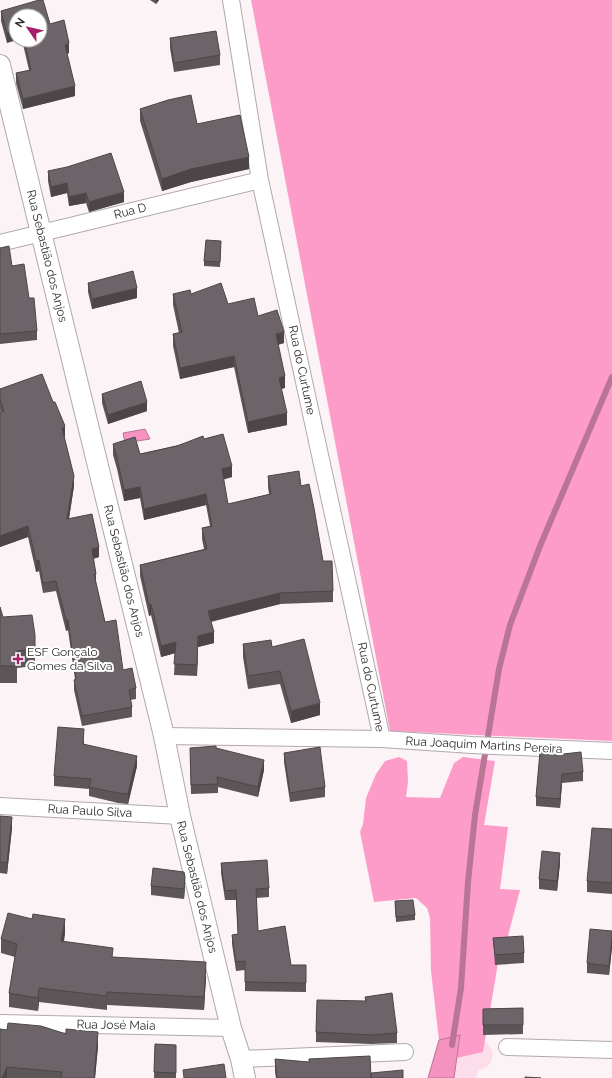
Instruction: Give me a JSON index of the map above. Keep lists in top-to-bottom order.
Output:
{
  "streets": {
    "street": [
      "Rua D",
      "Rua Sebastião dos Anjos",
      "Rua do Curtume",
      "Rua Joaquim Martins Pereira",
      "Rua Paulo Silva",
      "Rua José Maia"
    ]
  },
  "crossings": [
    ["Rua D", "Rua Sebastião dos Anjos"],
    ["Rua D", "Rua do Curtume"],
    ["Rua Sebastião dos Anjos", "Rua Joaquim Martins Pereira"],
    ["Rua Sebastião dos Anjos", "Rua Paulo Silva"],
    ["Rua Sebastião dos Anjos", "Rua José Maia"],
    ["Rua do Curtume", "Rua Joaquim Martins Pereira"]
  ],
  "places": {
    "health": ["ESF Gonçalo Gomes da Silva"]
  },
  "north": "top left"
}
